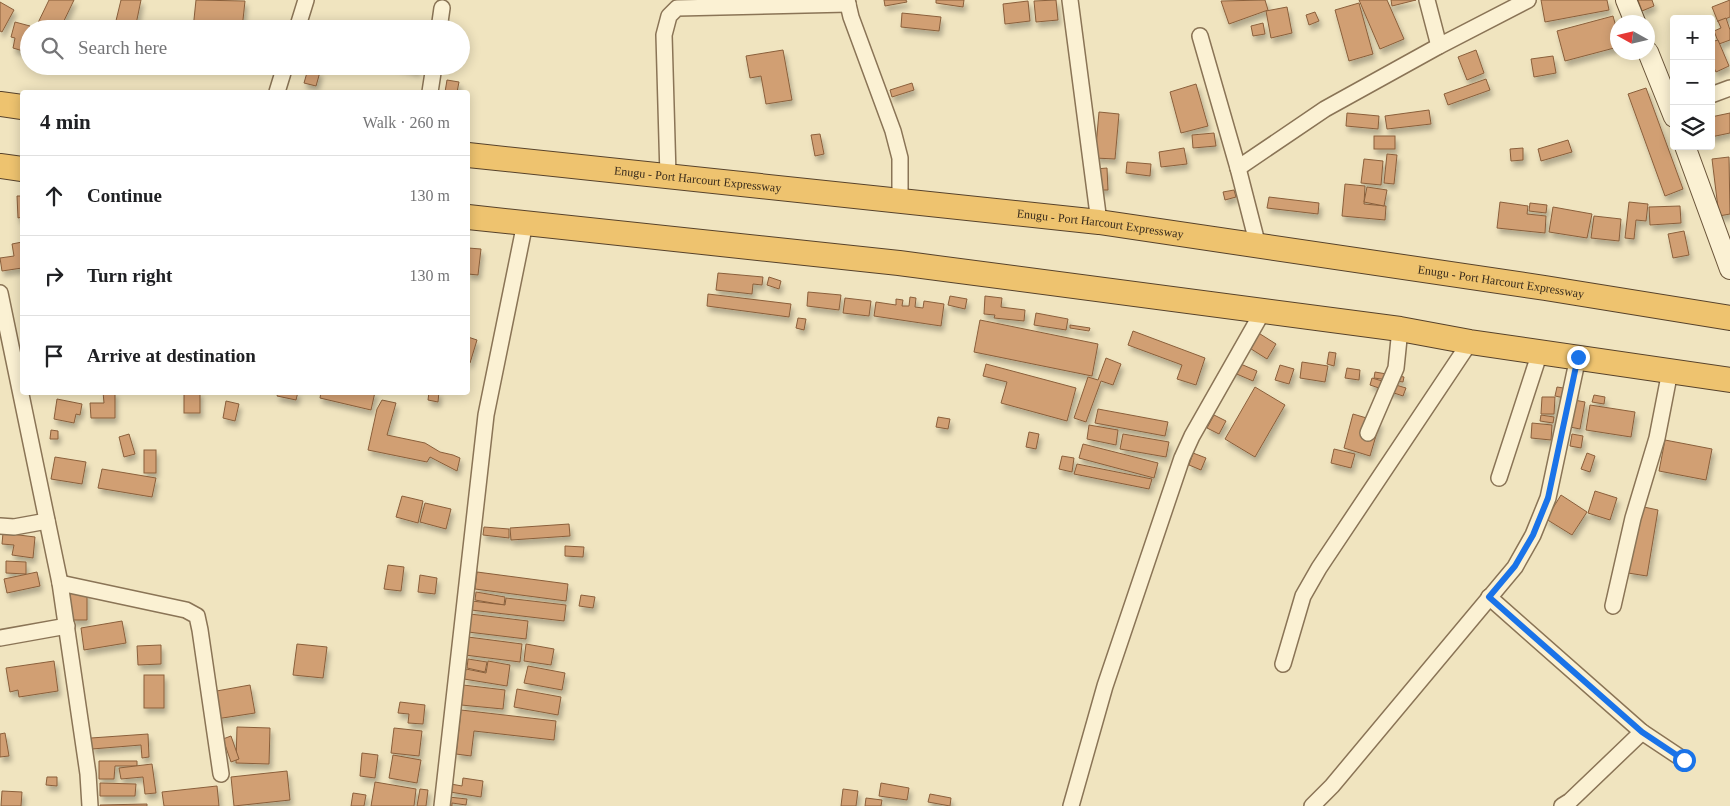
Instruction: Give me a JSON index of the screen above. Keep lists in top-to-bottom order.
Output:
{
  "streets": {
    "highway": ["Enugu - Port Harcourt Expressway"]
  },
  "north": "left",
  "page": {
    "map_buttons": ["+", "−"],
    "search": "Search here",
    "heading": ["4 min", "Walk · 260 m"],
    "list": [
      ["Continue", "130 m"],
      ["Turn right", "130 m"],
      "Arrive at destination"
    ]
  }
}
